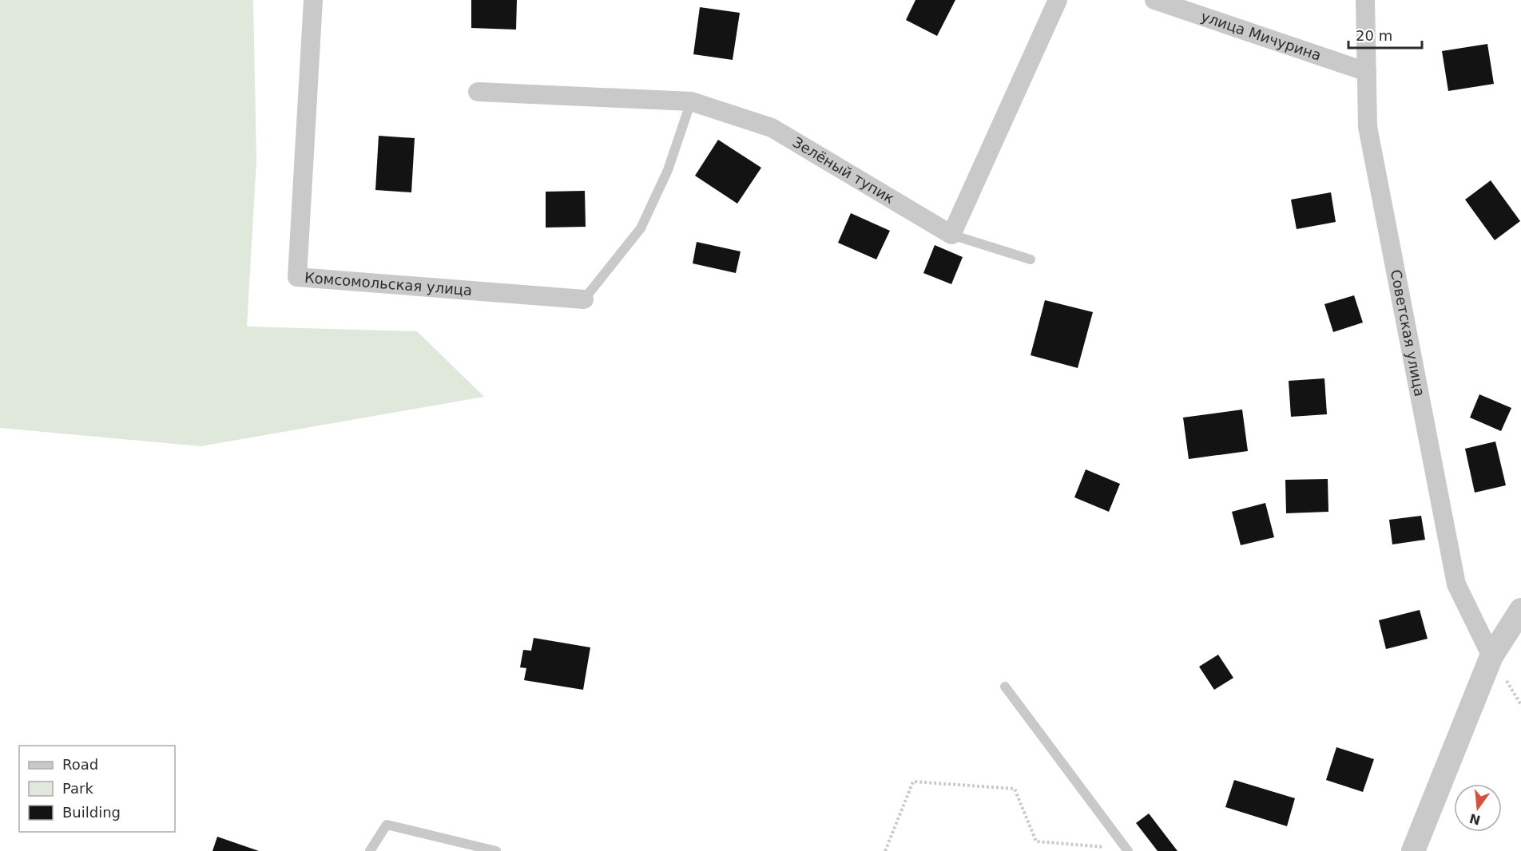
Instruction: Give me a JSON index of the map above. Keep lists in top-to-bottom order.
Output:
{
  "streets": {
    "street": [
      "улица Мичурина",
      "Зелёный тупик",
      "Комсомольская улица",
      "Советская улица"
    ]
  },
  "crossings": [
    ["улица Мичурина", "Советская улица"]
  ],
  "legend": ["Road", "Park", "Building"],
  "scale_bar": "20 m",
  "north": "bottom"
}
